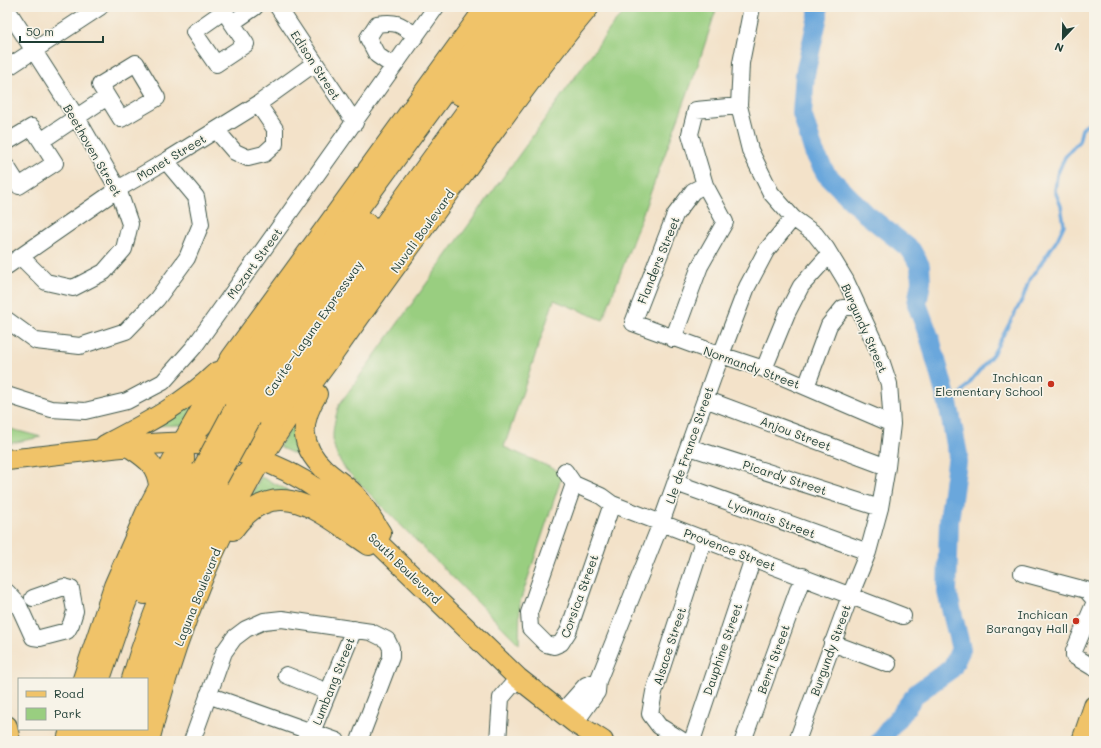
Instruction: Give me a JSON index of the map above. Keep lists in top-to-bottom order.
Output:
{
  "streets": {
    "highway": ["Cavite–Laguna Expressway"],
    "main road": ["Nuvali Boulevard", "South Boulevard", "Laguna Boulevard"],
    "street": [
      "Edison Street",
      "Beethoven Street",
      "Monet Street",
      "Flanders Street",
      "Mozart Street",
      "Burgundy Street",
      "Normandy Street",
      "Anjou Street",
      "Lle de France Street",
      "Picardy Street",
      "Lyonnais Street",
      "Provence Street",
      "Corsica Street",
      "Alsace Street",
      "Dauphine Street",
      "Berri Street",
      "Lumbang Street"
    ]
  },
  "crossings": [
    ["Edison Street", "Monet Street"],
    ["Edison Street", "Mozart Street"],
    ["Beethoven Street", "Monet Street"],
    ["Nuvali Boulevard", "South Boulevard"],
    ["Nuvali Boulevard", "Laguna Boulevard"],
    ["Flanders Street", "Normandy Street"],
    ["Burgundy Street", "Normandy Street"],
    ["Burgundy Street", "Anjou Street"],
    ["Burgundy Street", "Lle de France Street"],
    ["Burgundy Street", "Picardy Street"],
    ["Burgundy Street", "Lyonnais Street"],
    ["Burgundy Street", "Provence Street"],
    ["Normandy Street", "Lle de France Street"],
    ["Anjou Street", "Lle de France Street"],
    ["Lle de France Street", "Picardy Street"],
    ["Lle de France Street", "Lyonnais Street"],
    ["Lle de France Street", "Provence Street"],
    ["Lle de France Street", "South Boulevard"],
    ["Provence Street", "Corsica Street"],
    ["Provence Street", "Alsace Street"],
    ["Provence Street", "Dauphine Street"],
    ["Provence Street", "Berri Street"],
    ["South Boulevard", "Laguna Boulevard"]
  ],
  "places": ["Inchican Elementary School", "Inchican Barangay Hall"],
  "legend": ["Road", "Park"],
  "scale_bar": "50 m",
  "north": "bottom"
}
